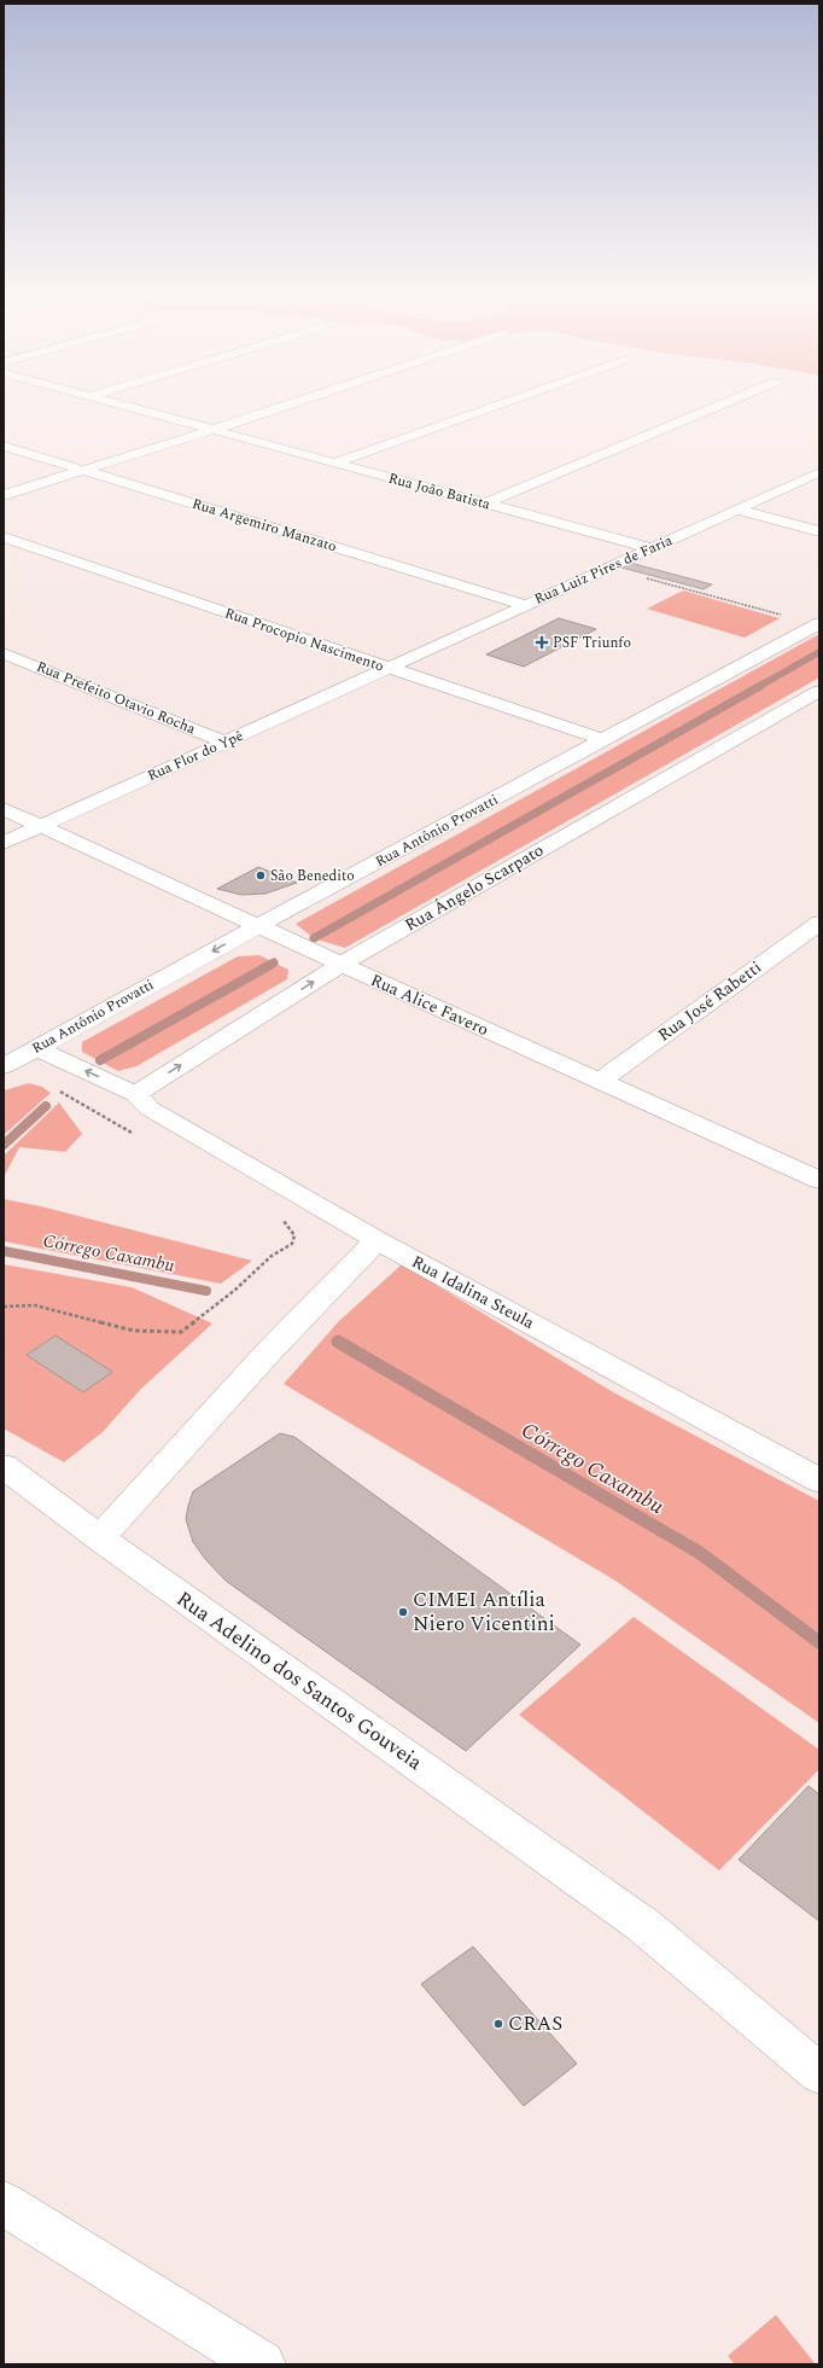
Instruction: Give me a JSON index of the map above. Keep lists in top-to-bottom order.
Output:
{
  "streets": {
    "street": [
      "Rua João Batista",
      "Rua Argemiro Manzato",
      "Rua Luiz Pires de Faria",
      "Rua Procopio Nascimento",
      "Rua Prefeito Otavio Rocha",
      "Rua Flor do Ypê",
      "Rua Antônio Provatti",
      "Rua Ângelo Scarpato",
      "Rua José Rabetti",
      "Rua Alice Favero",
      "Rua Idalina Steula",
      "Rua Adelino dos Santos Gouveia"
    ]
  },
  "crossings": [
    ["Rua João Batista", "Rua Luiz Pires de Faria"],
    ["Rua Argemiro Manzato", "Rua Luiz Pires de Faria"],
    ["Rua Luiz Pires de Faria", "Rua Procopio Nascimento"],
    ["Rua Luiz Pires de Faria", "Rua Flor do Ypê"],
    ["Rua Procopio Nascimento", "Rua Flor do Ypê"],
    ["Rua Procopio Nascimento", "Rua Antônio Provatti"],
    ["Rua Prefeito Otavio Rocha", "Rua Flor do Ypê"],
    ["Rua Flor do Ypê", "Rua Alice Favero"],
    ["Rua Antônio Provatti", "Rua Alice Favero"],
    ["Rua Antônio Provatti", "Rua Idalina Steula"],
    ["Rua Ângelo Scarpato", "Rua Alice Favero"],
    ["Rua Ângelo Scarpato", "Rua Idalina Steula"],
    ["Rua José Rabetti", "Rua Alice Favero"]
  ],
  "water": ["Córrego Caxambu"],
  "places": {
    "health": ["PSF Triunfo"],
    "other": ["São Benedito", "CIMEI Antília Niero Vicentini", "CRAS"]
  }
}
